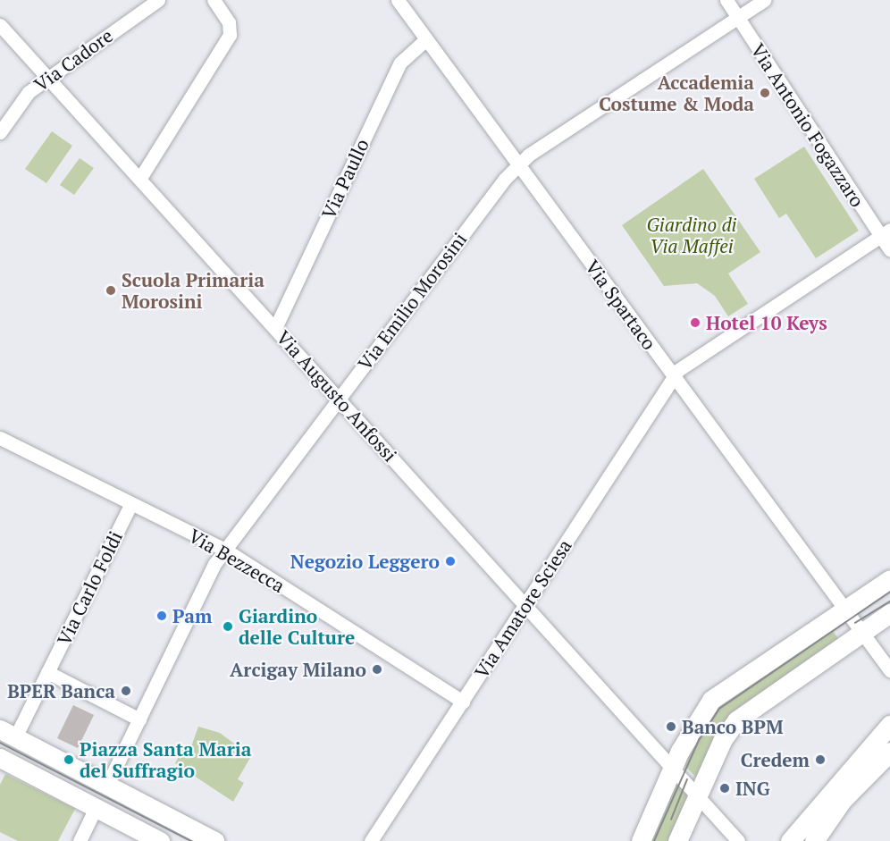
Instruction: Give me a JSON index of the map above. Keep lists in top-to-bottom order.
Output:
{
  "streets": {
    "street": [
      "Via Cadore",
      "Via Antonio Fogazzaro",
      "Via Paullo",
      "Via Emilio Morosini",
      "Via Spartaco",
      "Via Augusto Anfossi",
      "Via Bezzecca",
      "Via Carlo Foldi",
      "Via Amatore Sciesa"
    ]
  },
  "crossings": [
    ["Via Cadore", "Via Augusto Anfossi"],
    ["Via Antonio Fogazzaro", "Via Emilio Morosini"],
    ["Via Antonio Fogazzaro", "Via Amatore Sciesa"],
    ["Via Paullo", "Via Spartaco"],
    ["Via Paullo", "Via Augusto Anfossi"],
    ["Via Emilio Morosini", "Via Spartaco"],
    ["Via Emilio Morosini", "Via Augusto Anfossi"],
    ["Via Emilio Morosini", "Via Bezzecca"],
    ["Via Spartaco", "Via Amatore Sciesa"],
    ["Via Augusto Anfossi", "Via Amatore Sciesa"],
    ["Via Bezzecca", "Via Carlo Foldi"],
    ["Via Bezzecca", "Via Amatore Sciesa"]
  ],
  "parks": ["Giardino di Via Maffei"],
  "places": [
    "Accademia Costume & Moda",
    "Scuola Primaria Morosini",
    "Hotel 10 Keys",
    "Negozio Leggero",
    "Pam",
    "Giardino delle Culture",
    "Arcigay Milano",
    "BPER Banca",
    "Banco BPM",
    "Piazza Santa Maria del Suffragio",
    "Credem",
    "ING"
  ]
}
